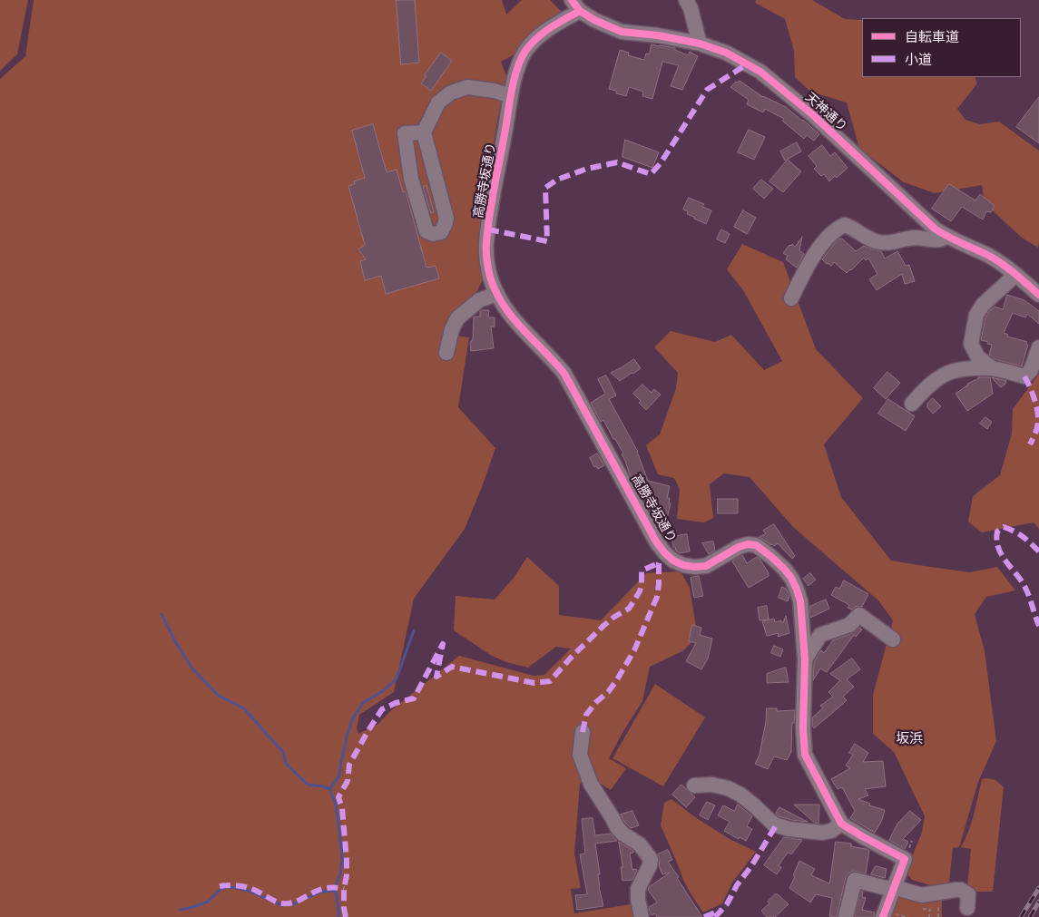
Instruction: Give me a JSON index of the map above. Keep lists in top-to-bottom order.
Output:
{
  "streets": {
    "street": ["天神通り", "高勝寺坂通り"]
  },
  "crossings": [
    ["天神通り", "高勝寺坂通り"]
  ],
  "districts": ["坂浜"],
  "legend": ["自転車道", "小道"]
}
